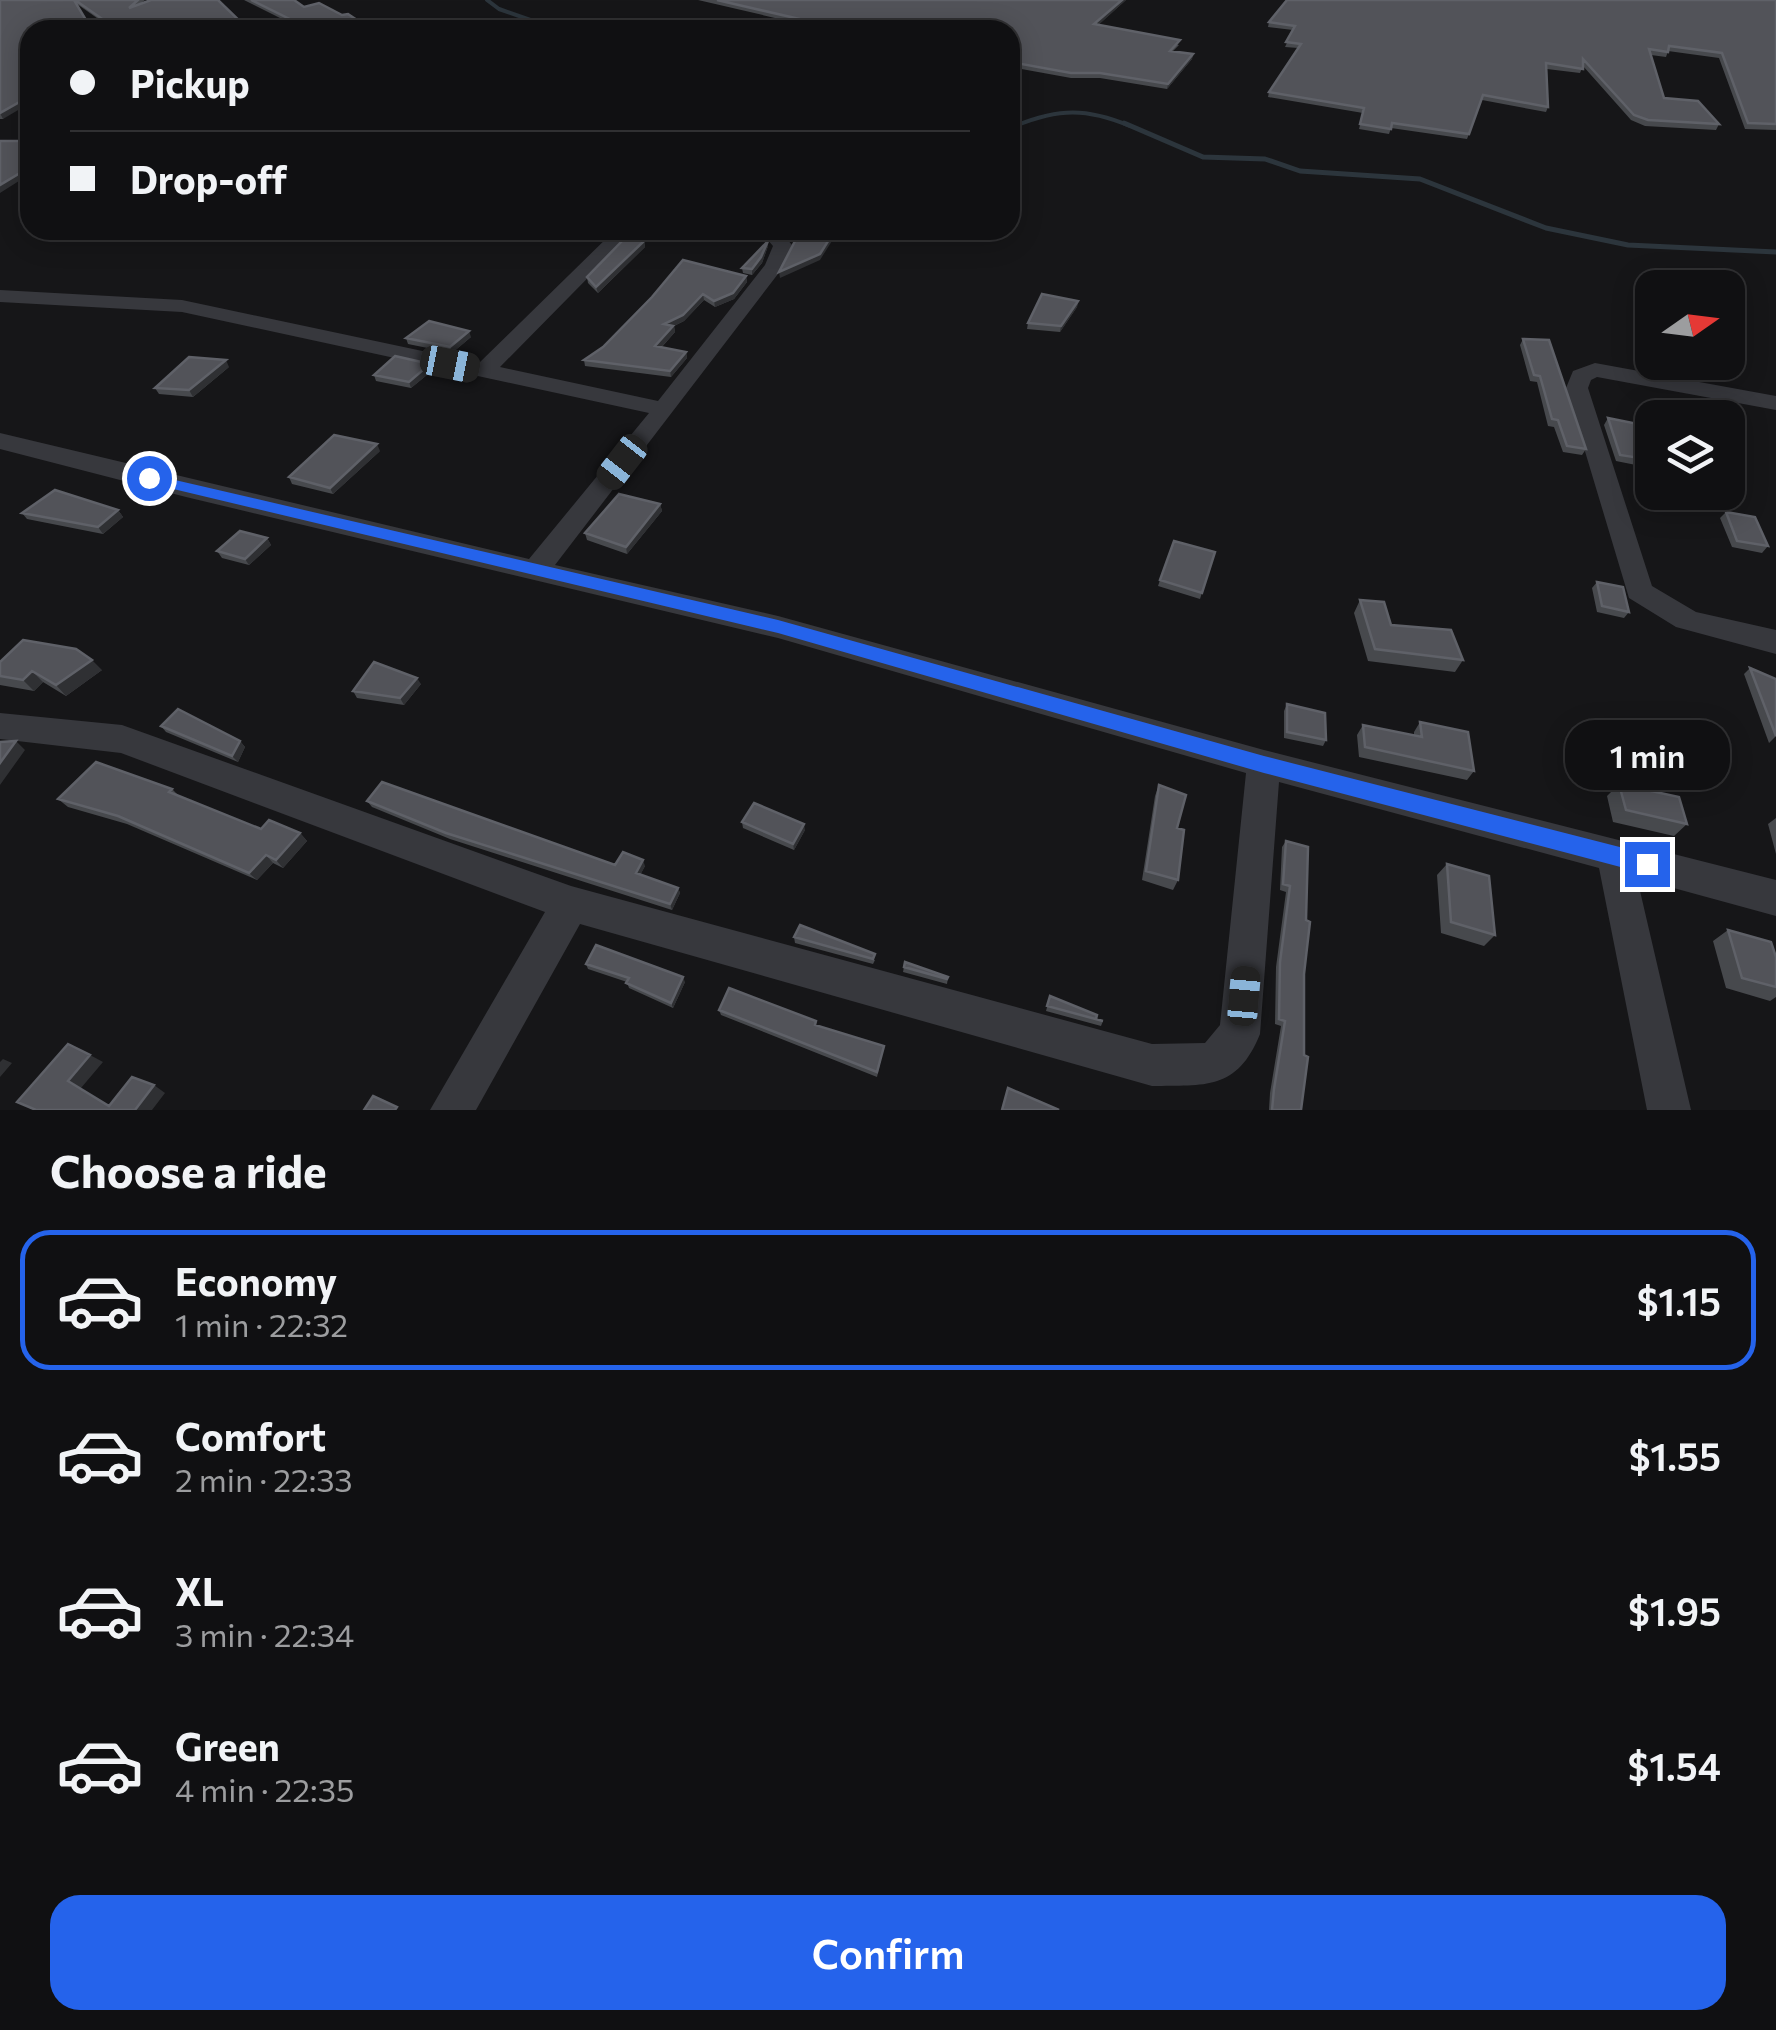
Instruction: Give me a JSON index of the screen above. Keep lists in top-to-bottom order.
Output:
{
  "north": "right",
  "page": {
    "banner": ["Pickup", "Drop-off"],
    "bubble": "1 min",
    "heading": "Choose a ride",
    "list": [
      {
        "name": "Economy",
        "note": "1 min · 22:32",
        "value": "$1.15"
      },
      {
        "name": "Comfort",
        "note": "2 min · 22:33",
        "value": "$1.55"
      },
      {
        "name": "XL",
        "note": "3 min · 22:34",
        "value": "$1.95"
      },
      {
        "name": "Green",
        "note": "4 min · 22:35",
        "value": "$1.54"
      }
    ],
    "buttons": "Confirm"
  }
}
